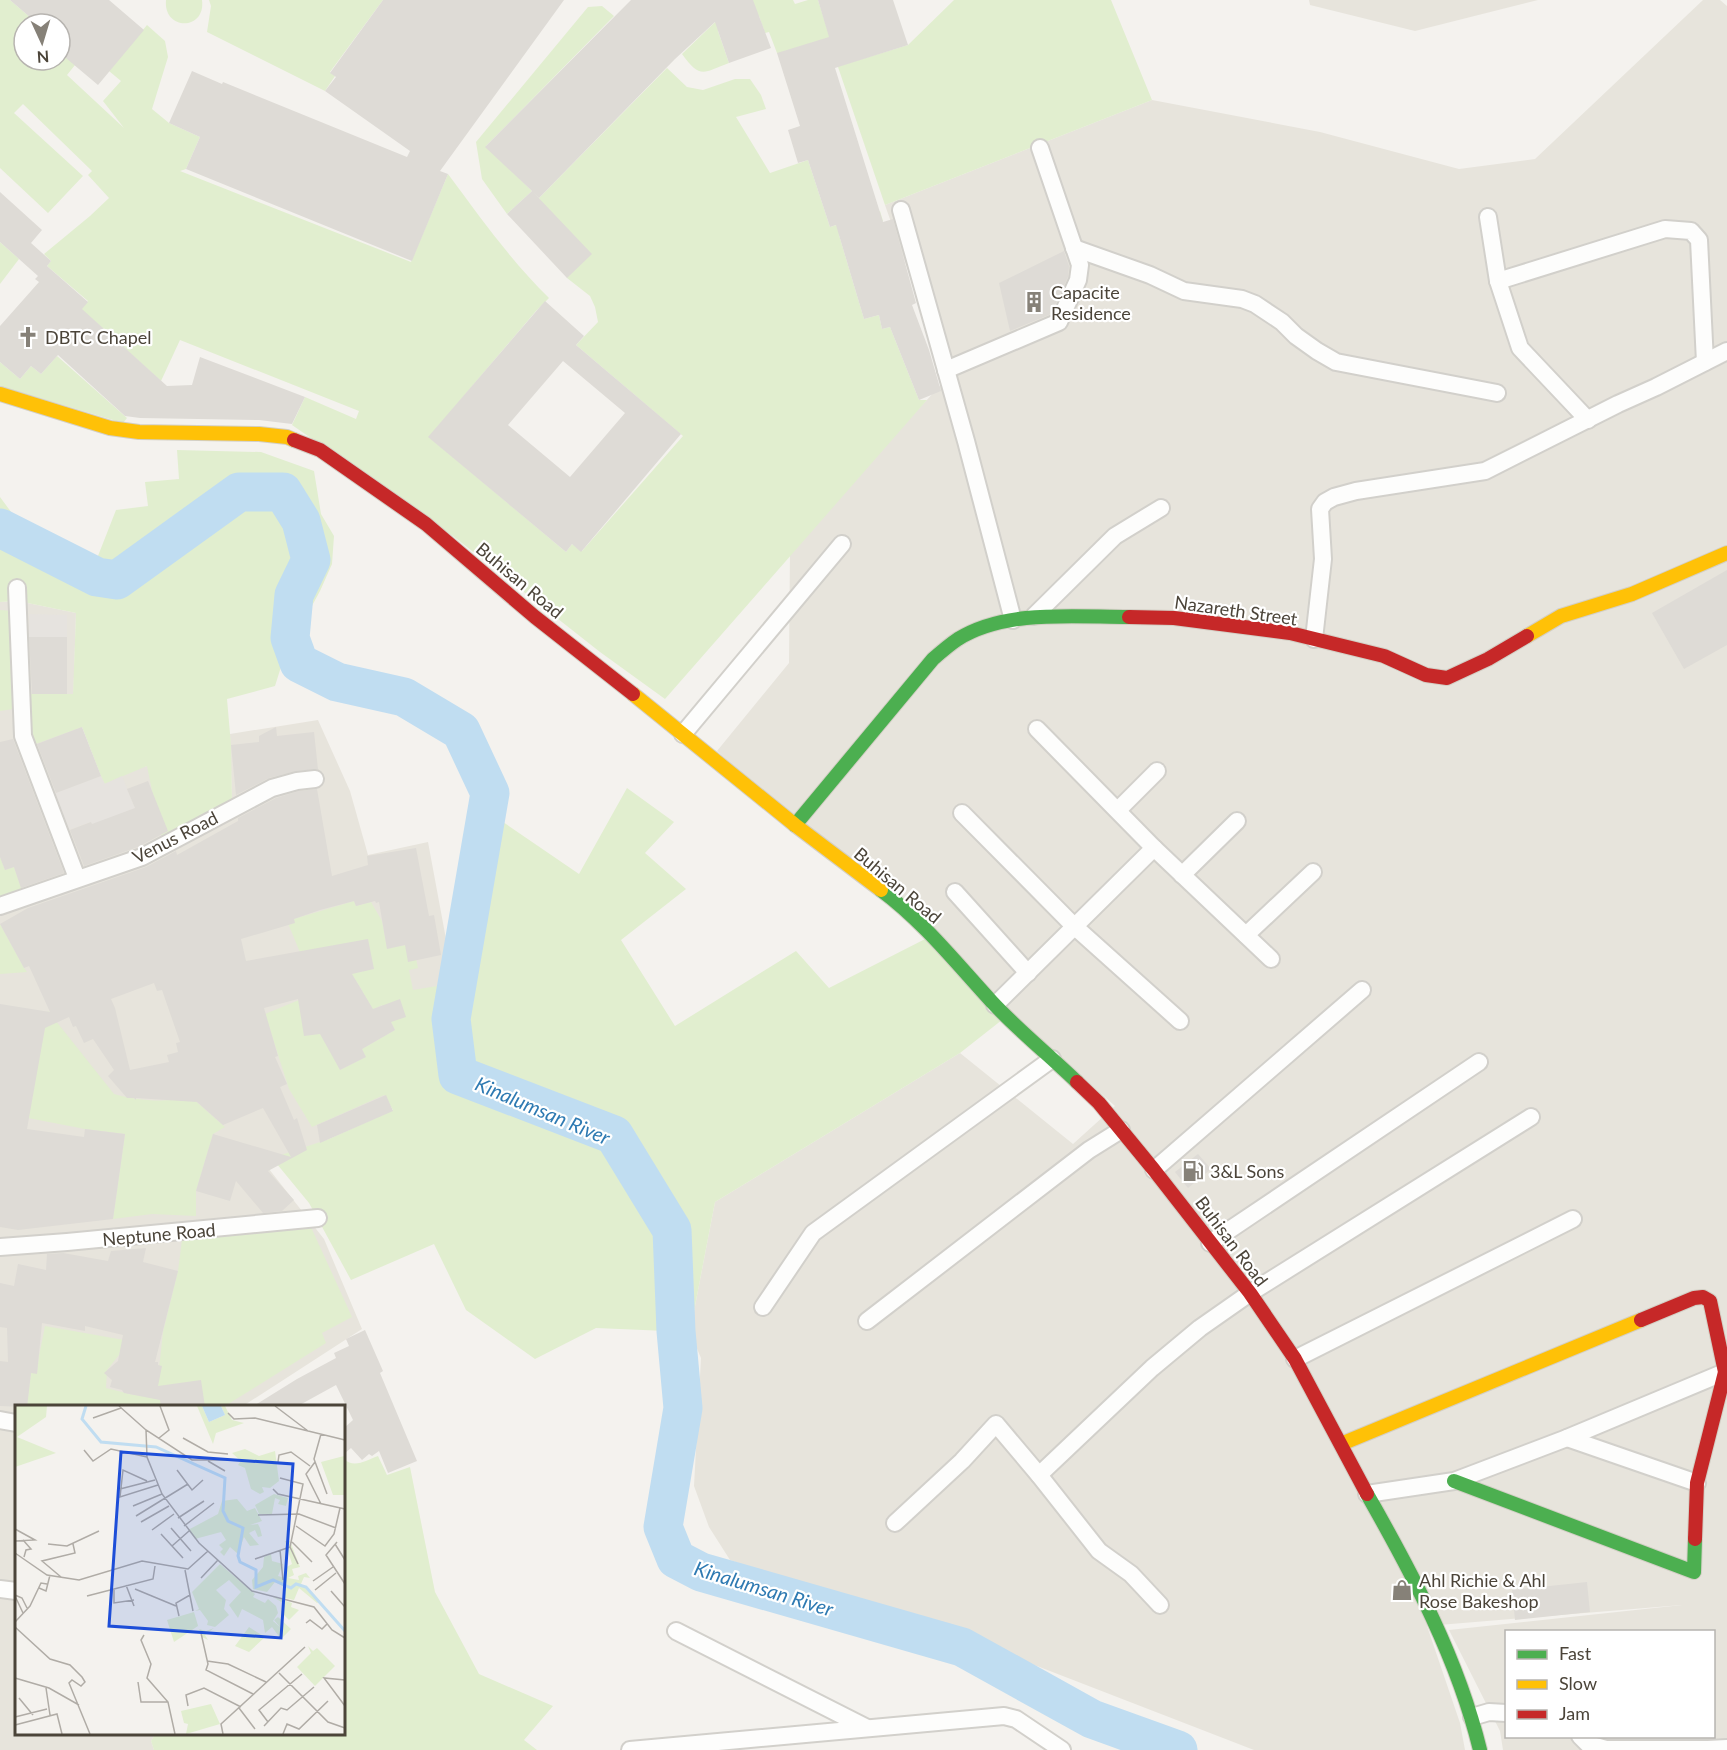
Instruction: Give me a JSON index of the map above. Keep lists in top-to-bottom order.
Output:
{
  "streets": {
    "street": [
      "Buhisan Road",
      "Nazareth Street",
      "Venus Road",
      "Neptune Road"
    ]
  },
  "crossings": [
    ["Buhisan Road", "Nazareth Street"]
  ],
  "water": ["Kinalumsan River"],
  "places": {
    "building": ["Capacite Residence"],
    "church": ["DBTC Chapel"],
    "fuel station": ["3&L Sons"],
    "shop": ["Ahl Richie & Ahl Rose Bakeshop"]
  },
  "legend": ["Fast", "Slow", "Jam"],
  "north": "bottom"
}
